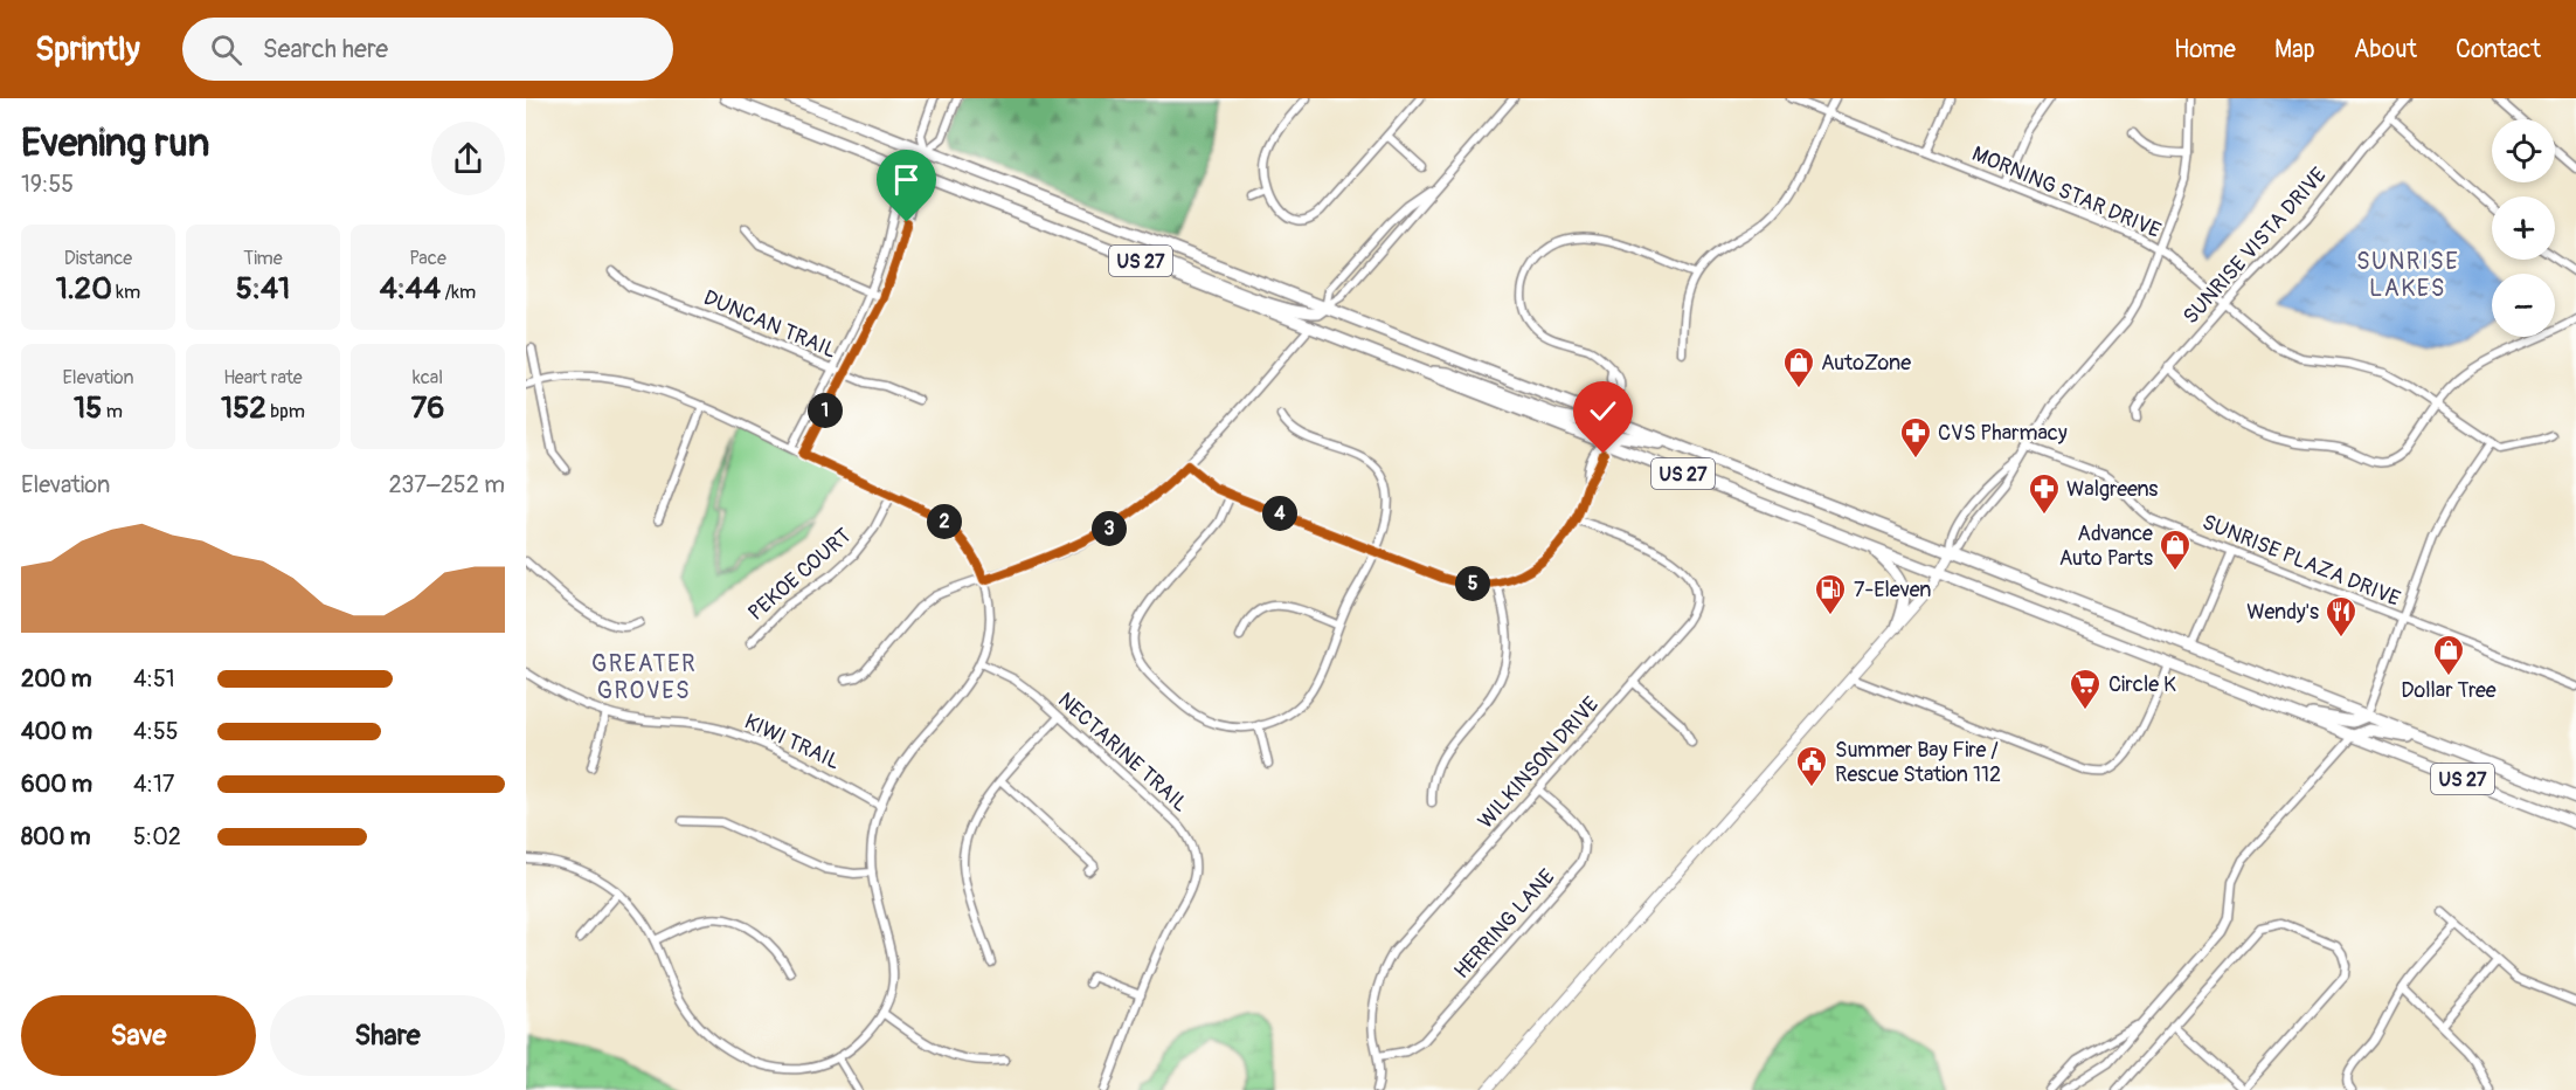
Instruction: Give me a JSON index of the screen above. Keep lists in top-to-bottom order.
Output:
{
  "streets": {
    "highway": ["US 27"],
    "street": [
      "MORNING STAR DRIVE",
      "SUNRISE VISTA DRIVE",
      "DUNCAN TRAIL",
      "SUNRISE PLAZA DRIVE",
      "PEKOE COURT",
      "KIWI TRAIL",
      "NECTARINE TRAIL",
      "WILKINSON DRIVE",
      "HERRING LANE"
    ]
  },
  "crossings": [
    ["MORNING STAR DRIVE", "SUNRISE VISTA DRIVE"],
    ["WILKINSON DRIVE", "HERRING LANE"]
  ],
  "districts": ["SUNRISE LAKES", "GREATER GROVES"],
  "places": {
    "shop": ["AutoZone", "Advance Auto Parts", "Dollar Tree"],
    "pharmacy": ["CVS Pharmacy", "Walgreens"],
    "fuel station": ["7-Eleven"],
    "restaurant": ["Wendy's"],
    "supermarket": ["Circle K"],
    "public building": ["Summer Bay Fire / Rescue Station 112"]
  },
  "page": {
    "header": "Sprintly",
    "search": "Search here",
    "nav": [
      "Home",
      "Map",
      "About",
      "Contact"
    ],
    "heading": ["Evening run", "19:55"],
    "map_buttons": ["+", "−"],
    "stats": [
      ["Distance", "1.20 km"],
      ["Time", "5:41"],
      ["Pace", "4:44 /km"],
      ["Elevation", "15 m"],
      ["Heart rate", "152 bpm"],
      ["kcal", "76"]
    ],
    "pins": [
      "1",
      "4",
      "2",
      "3",
      "5"
    ],
    "chart": ["Elevation", "237–252 m"],
    "list": [
      {
        "name": "200 m",
        "note": "4:51"
      },
      {
        "name": "400 m",
        "note": "4:55"
      },
      {
        "name": "600 m",
        "note": "4:17"
      },
      {
        "name": "800 m",
        "note": "5:02"
      }
    ],
    "buttons": ["Save", "Share"]
  }
}
